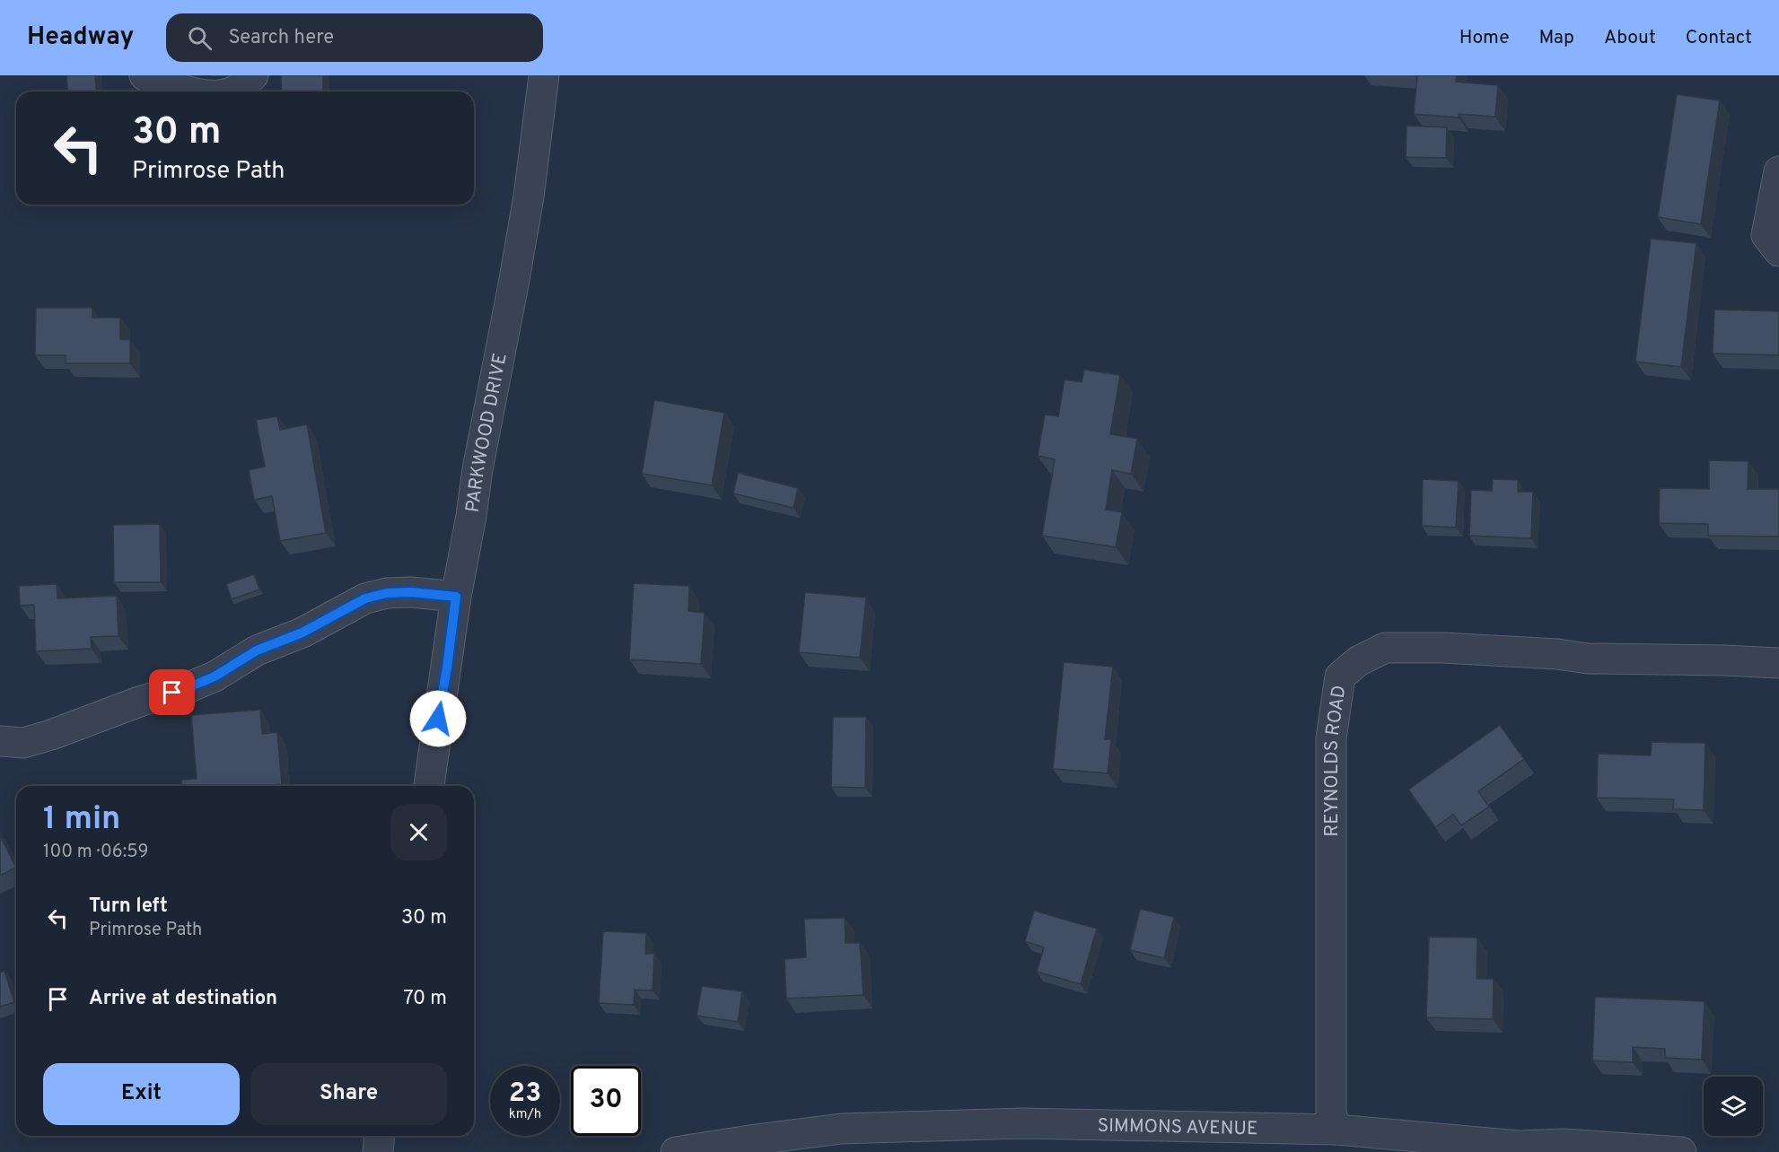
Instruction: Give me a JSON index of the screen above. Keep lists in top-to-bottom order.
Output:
{
  "streets": {
    "street": ["PARKWOOD DRIVE", "REYNOLDS ROAD", "SIMMONS AVENUE"]
  },
  "crossings": [
    ["REYNOLDS ROAD", "SIMMONS AVENUE"]
  ],
  "page": {
    "header": "Headway",
    "search": "Search here",
    "nav": [
      "Home",
      "Map",
      "About",
      "Contact"
    ],
    "turn": ["30 m", "Primrose Path"],
    "heading": ["1 min", "100 m · 06:59"],
    "list": [
      {
        "name": "Turn left",
        "note": "Primrose Path",
        "value": "30 m"
      },
      {
        "name": "Arrive at destination",
        "value": "70 m"
      }
    ],
    "buttons": ["Exit", "Share"],
    "speed": "23 km/h",
    "limit": "30"
  }
}
